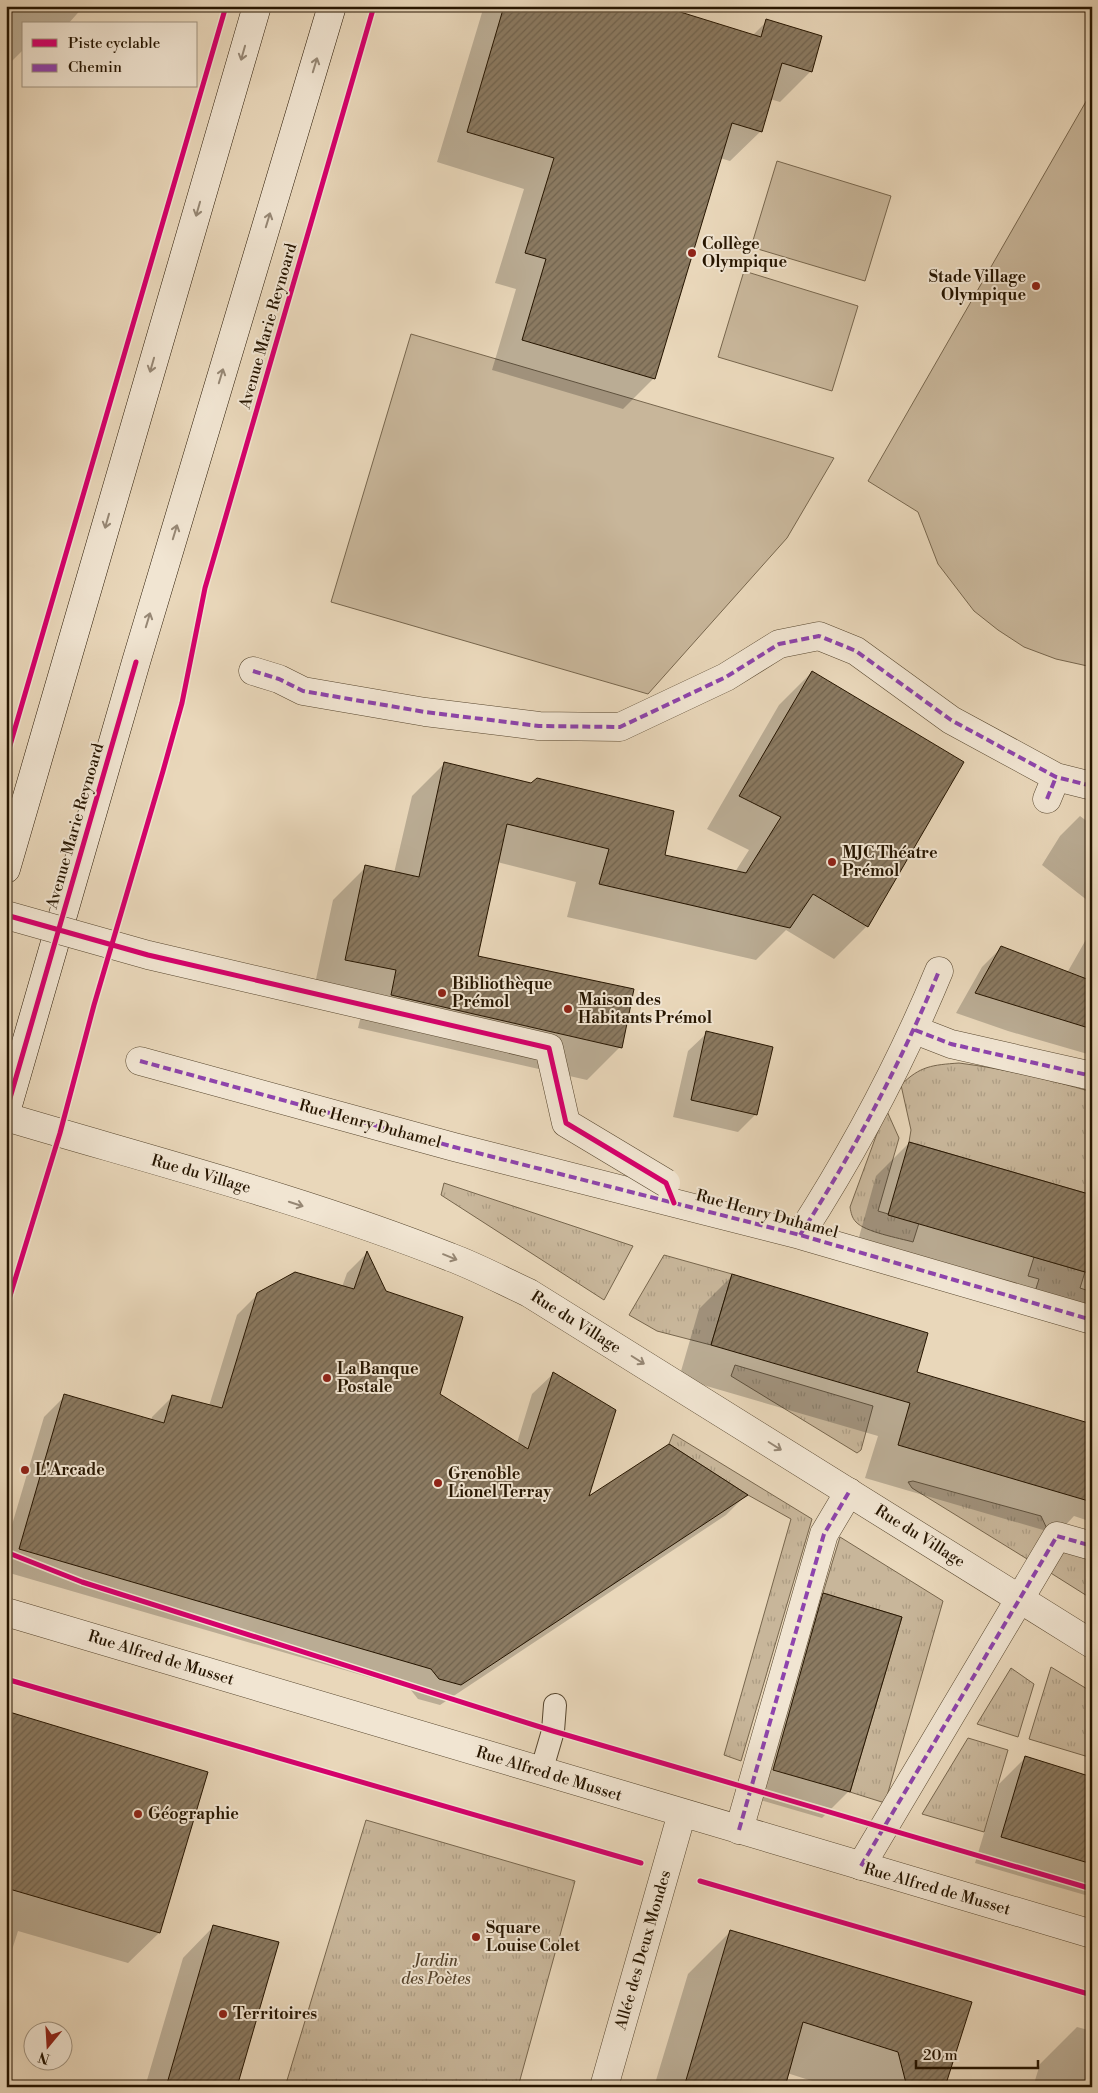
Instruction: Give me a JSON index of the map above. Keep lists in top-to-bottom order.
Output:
{
  "streets": {
    "street": [
      "Avenue Marie Reynoard",
      "Rue Henry Duhamel",
      "Rue du Village",
      "Rue Alfred de Musset",
      "Allée des Deux Mondes"
    ]
  },
  "crossings": [
    ["Rue Alfred de Musset", "Allée des Deux Mondes"]
  ],
  "parks": ["Jardin des Poètes"],
  "places": [
    "Collège Olympique",
    "Stade Village Olympique",
    "MJC Théatre Prémol",
    "Bibliothèque Prémol",
    "Maison des Habitants Prémol",
    "La Banque Postale",
    "L'Arcade",
    "Grenoble Lionel Terray",
    "Géographie",
    "Square Louise Colet",
    "Territoires"
  ],
  "legend": ["Piste cyclable", "Chemin"],
  "scale_bar": "20 m",
  "north": "bottom"
}
